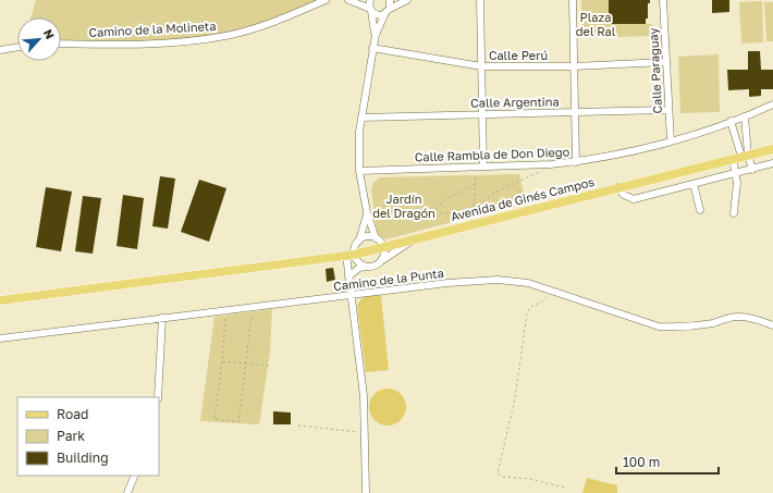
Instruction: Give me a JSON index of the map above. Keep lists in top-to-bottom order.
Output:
{
  "streets": {
    "main road": ["Avenida de Ginés Campos"],
    "street": [
      "Camino de la Molineta",
      "Calle Perú",
      "Calle Paraguay",
      "Calle Argentina",
      "Calle Rambla de Don Diego",
      "Camino de la Punta"
    ]
  },
  "crossings": [
    ["Calle Perú", "Calle Paraguay"],
    ["Calle Paraguay", "Calle Argentina"],
    ["Calle Paraguay", "Calle Rambla de Don Diego"]
  ],
  "parks": ["Plaza del Ral", "Jardín del Dragón"],
  "legend": ["Road", "Park", "Building"],
  "scale_bar": "100 m",
  "north": "top right"
}
